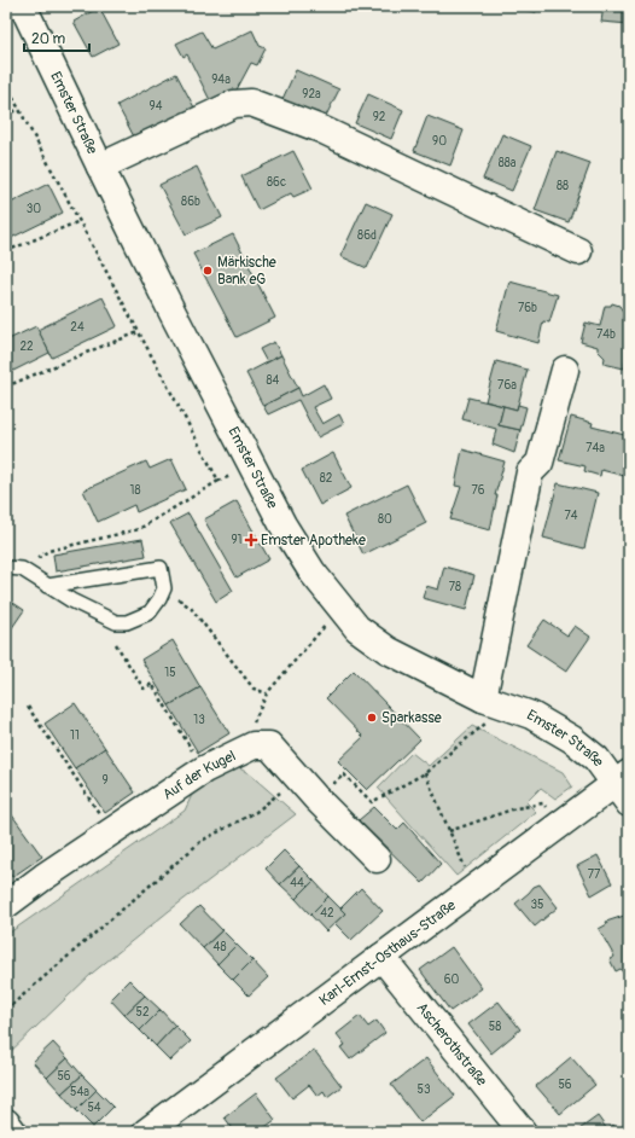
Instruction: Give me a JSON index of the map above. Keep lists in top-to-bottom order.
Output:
{
  "streets": {
    "street": [
      "Emster Straße",
      "Auf der Kugel",
      "Karl-Ernst-Osthaus-Straße",
      "Ascherothstraße"
    ]
  },
  "crossings": [
    ["Emster Straße", "Karl-Ernst-Osthaus-Straße"],
    ["Karl-Ernst-Osthaus-Straße", "Ascherothstraße"]
  ],
  "places": {
    "other": ["Märkische Bank eG", "Sparkasse"],
    "health": ["Emster Apotheke"]
  },
  "house_numbers": [
    "94a",
    "92a",
    "94",
    "92",
    "90",
    "88a",
    "86c",
    "88",
    "86b",
    "30",
    "86d",
    "76b",
    "24",
    "74b",
    "22",
    "84",
    "76a",
    "74a",
    "82",
    "18",
    "76",
    "74",
    "80",
    "91",
    "78",
    "15",
    "13",
    "11",
    "9",
    "77",
    "44",
    "35",
    "42",
    "48",
    "60",
    "52",
    "58",
    "56",
    "56",
    "53",
    "54a",
    "54"
  ],
  "scale_bar": "20 m"
}
